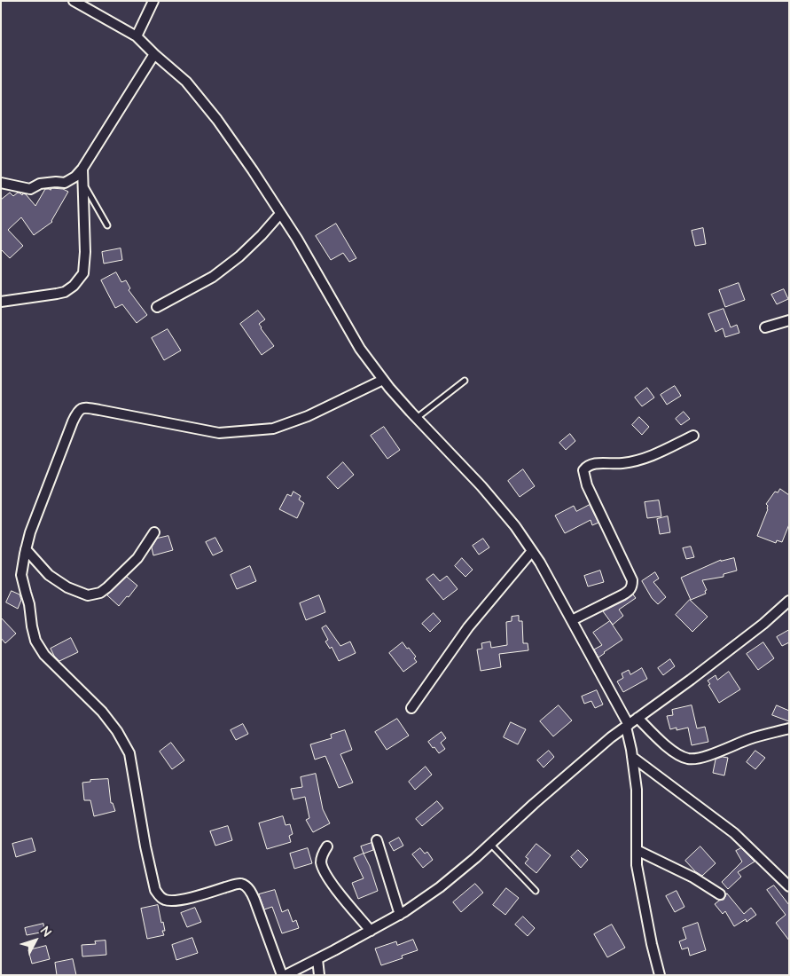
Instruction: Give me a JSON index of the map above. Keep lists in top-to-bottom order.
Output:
{
  "north": "top right"
}
